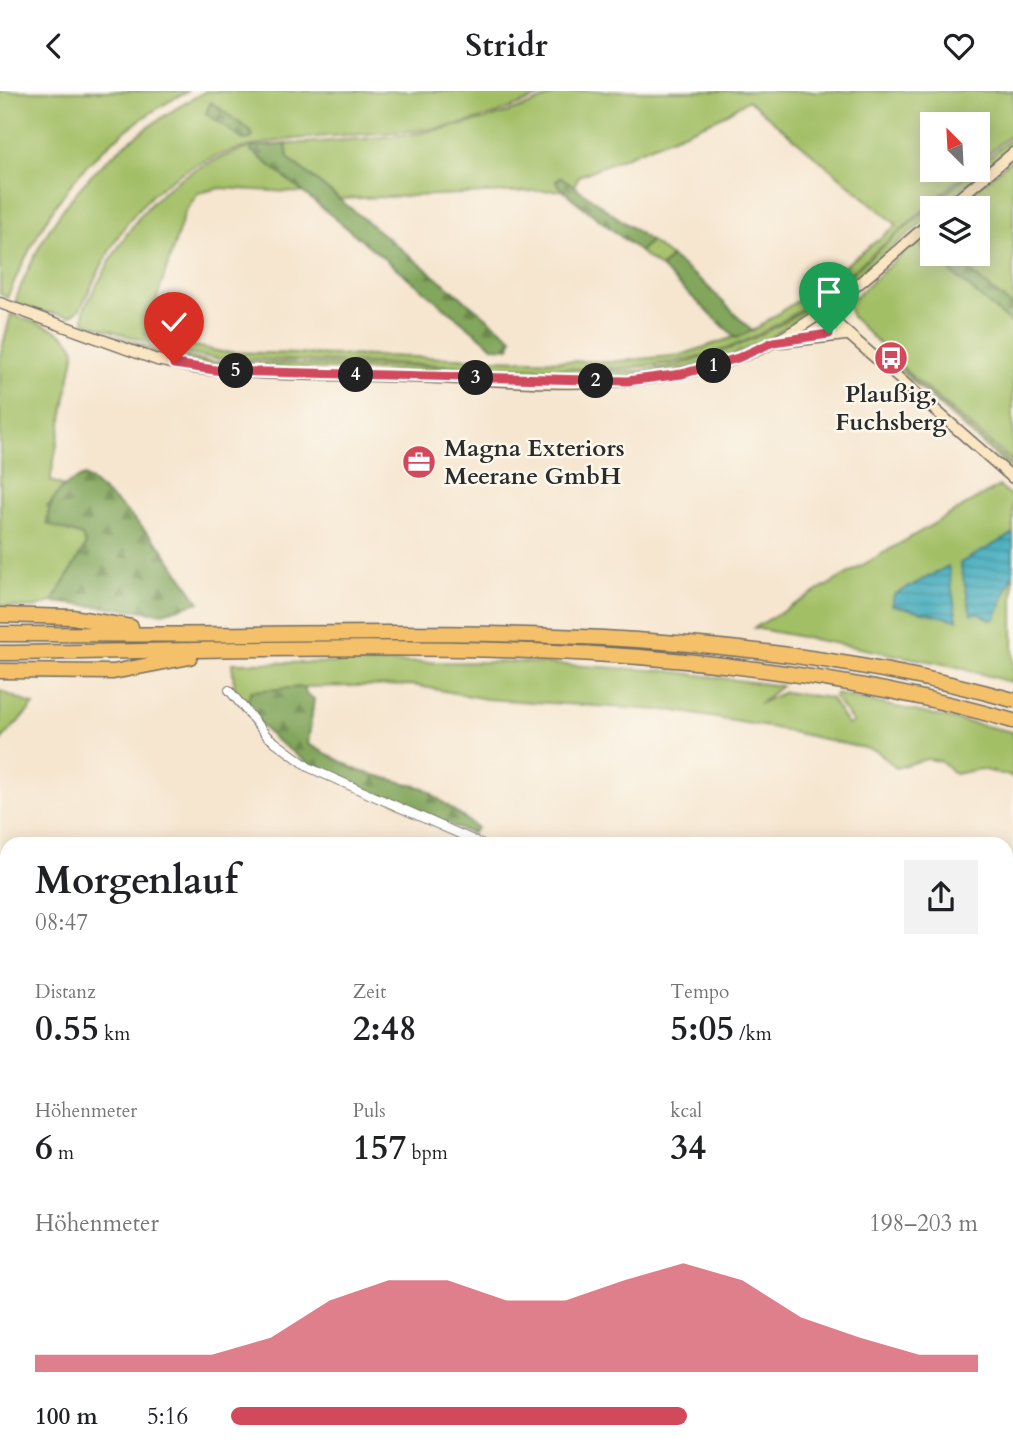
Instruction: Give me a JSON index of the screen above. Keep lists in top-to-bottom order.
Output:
{
  "places": {
    "bus stop": ["Plaußig, Fuchsberg"],
    "office": ["Magna Exteriors Meerane GmbH"]
  },
  "north": "top left",
  "page": {
    "header": "Stridr",
    "pins": [
      "1",
      "5",
      "4",
      "3",
      "2"
    ],
    "heading": ["Morgenlauf", "08:47"],
    "stats": [
      ["Distanz", "0.55 km"],
      ["Zeit", "2:48"],
      ["Tempo", "5:05 /km"],
      ["Höhenmeter", "6 m"],
      ["Puls", "157 bpm"],
      ["kcal", "34"]
    ],
    "chart": ["Höhenmeter", "198–203 m"],
    "list": [
      {
        "name": "100 m",
        "note": "5:16"
      }
    ]
  }
}
